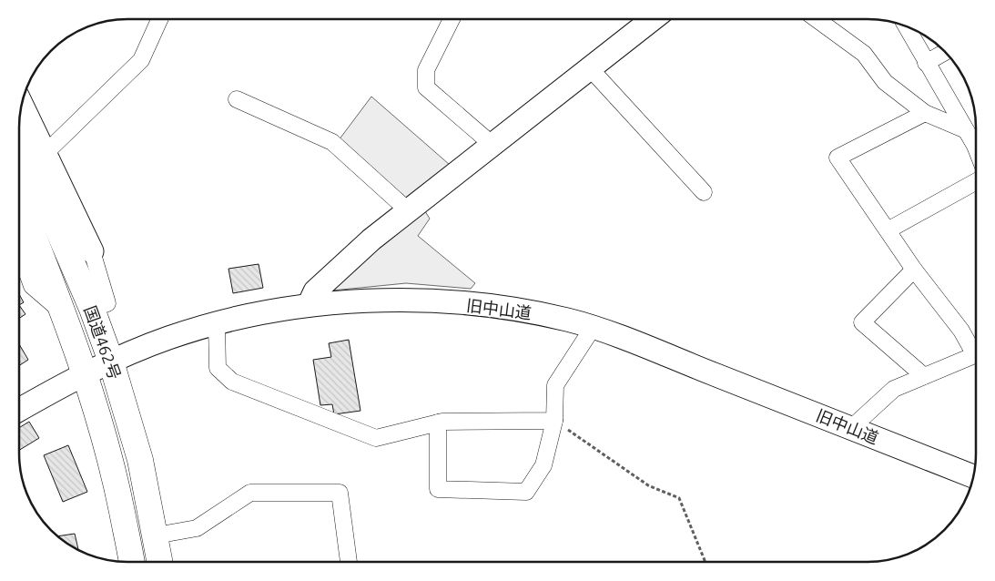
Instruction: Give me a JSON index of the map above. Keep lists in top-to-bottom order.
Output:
{
  "streets": {
    "highway": ["国道462号"],
    "main road": ["旧中山道"]
  },
  "crossings": [
    ["旧中山道", "国道462号"]
  ]
}
